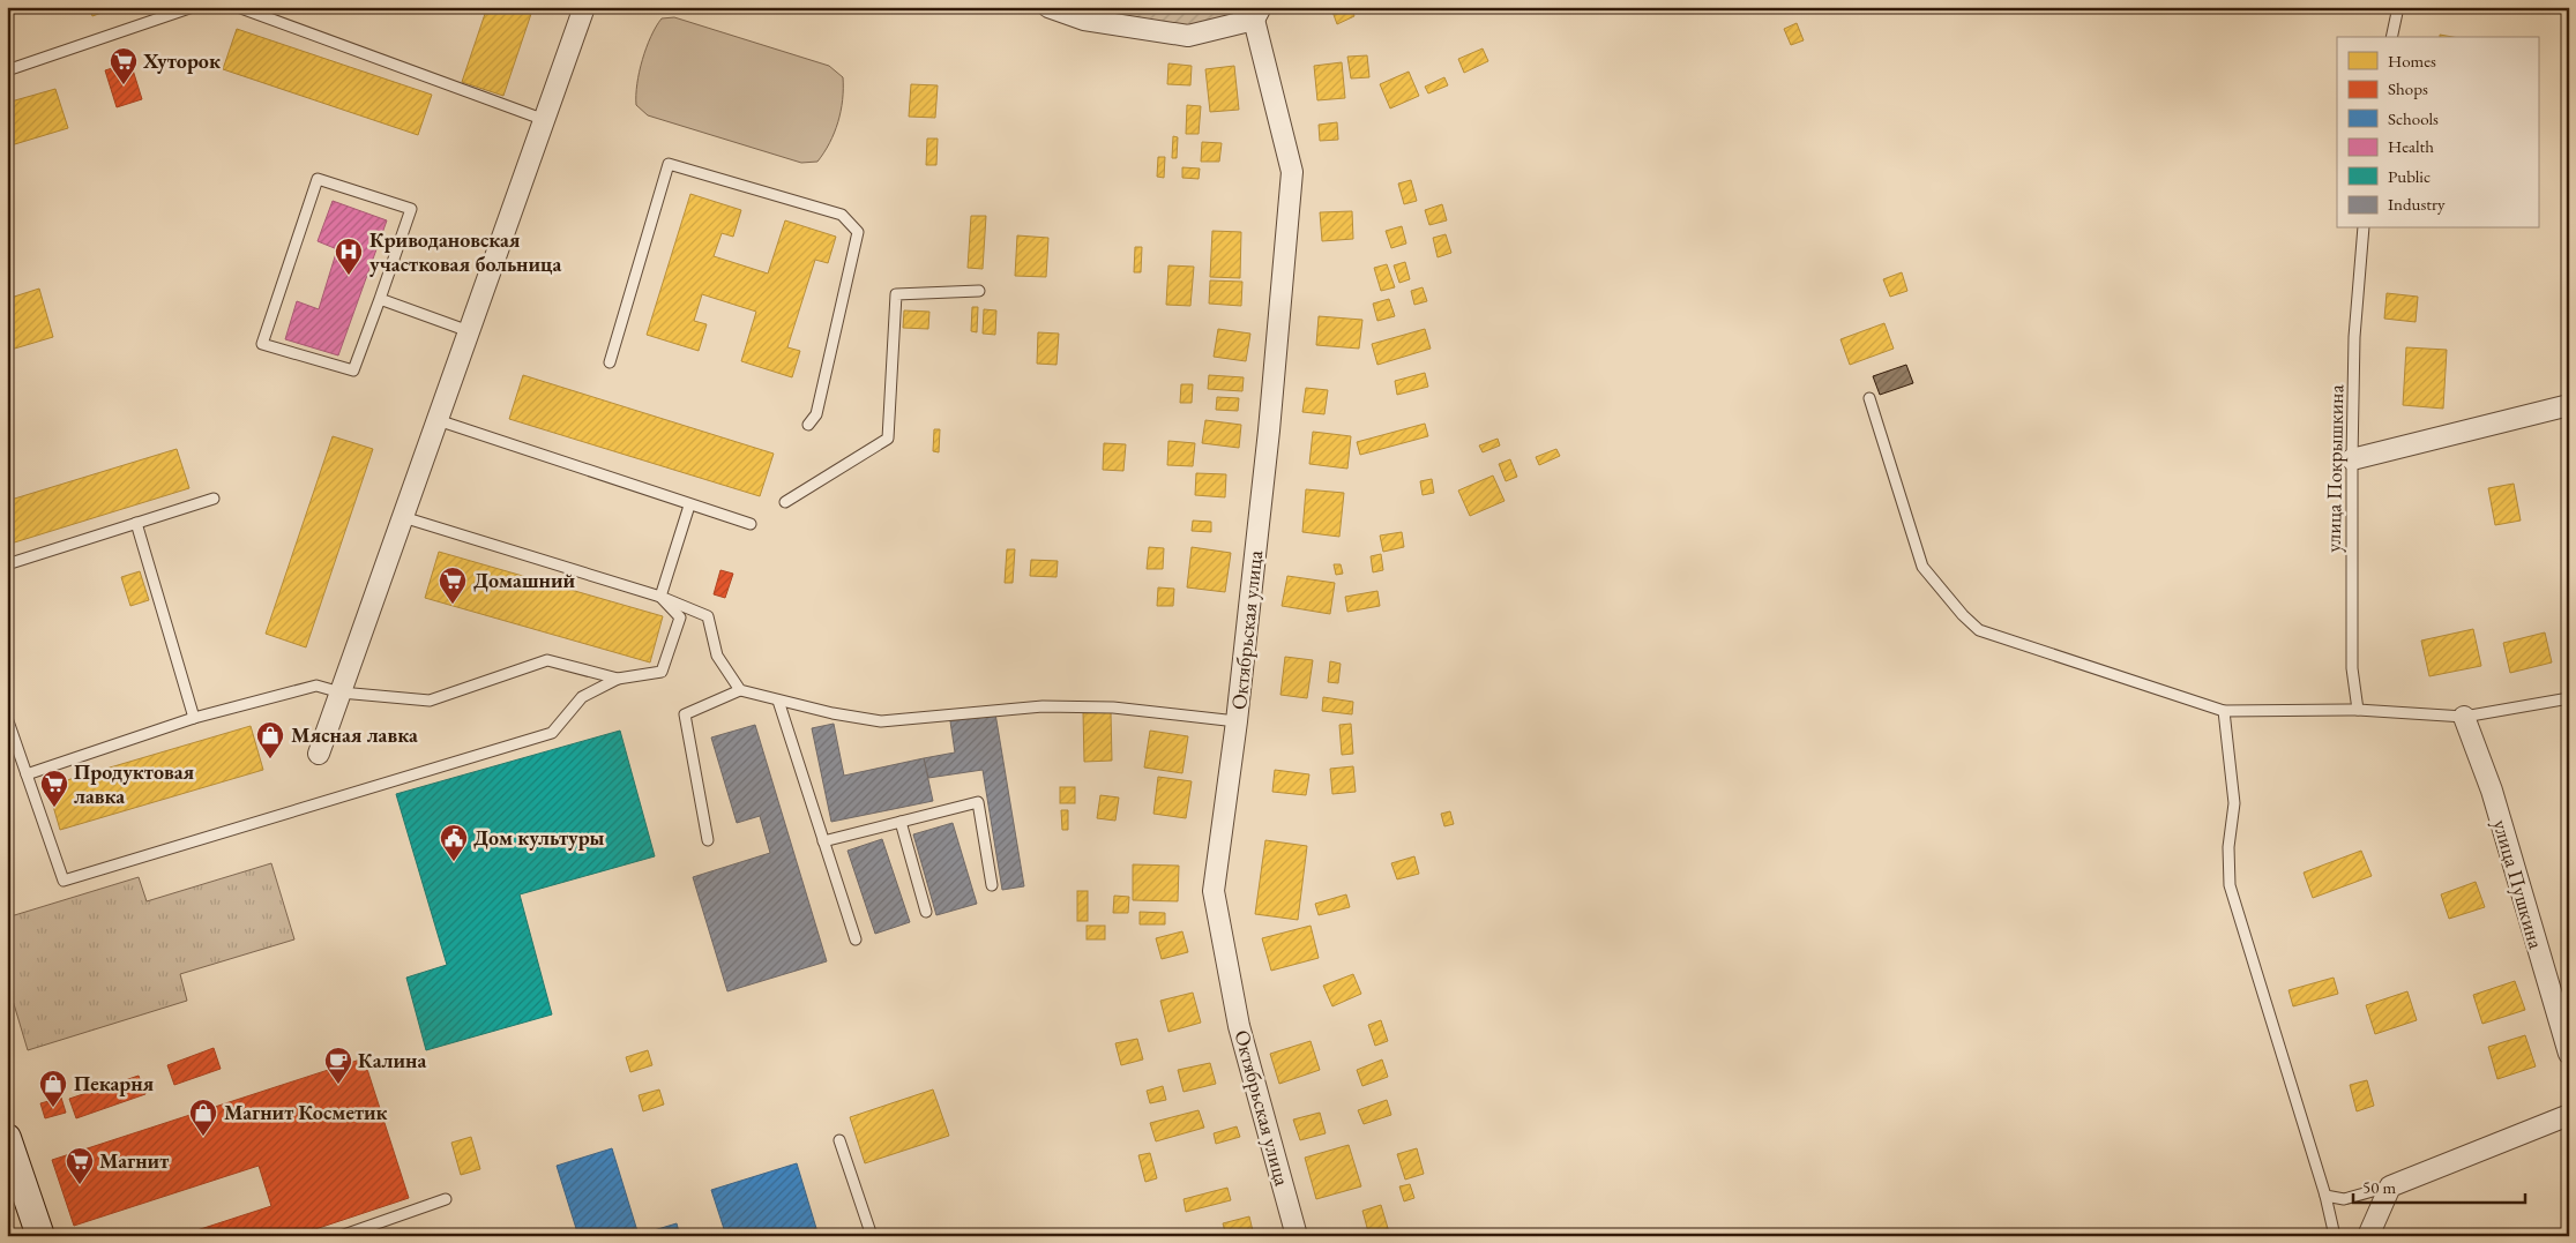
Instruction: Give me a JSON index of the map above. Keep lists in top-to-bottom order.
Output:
{
  "streets": {
    "street": ["Октябрьская улица", "улица Пушкина"],
    "lane": ["улица Покрышкина"]
  },
  "places": {
    "supermarket": [
      "Хуторок",
      "Домашний",
      "Продуктовая лавка",
      "Магнит"
    ],
    "hospital": ["Криводановская участковая больница"],
    "shop": ["Мясная лавка", "Пекарня", "Магнит Косметик"],
    "public building": ["Дом культуры"],
    "cafe": ["Калина"]
  },
  "legend": [
    "Homes",
    "Shops",
    "Schools",
    "Health",
    "Public",
    "Industry"
  ],
  "scale_bar": "50 m"
}
